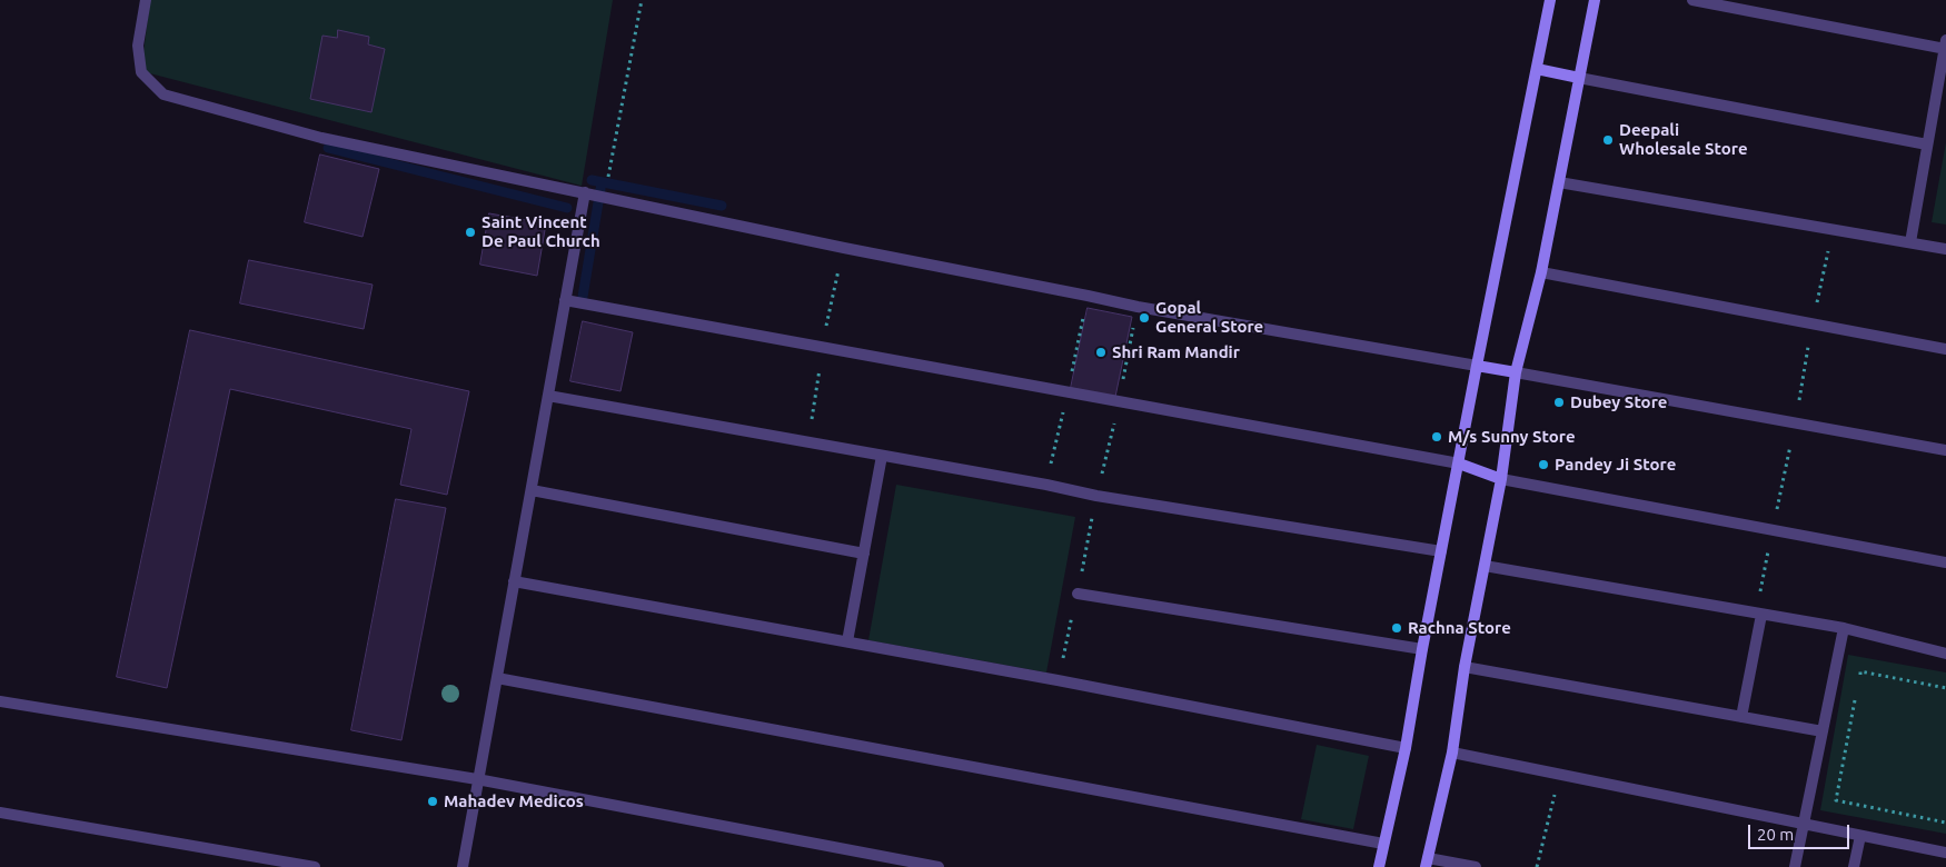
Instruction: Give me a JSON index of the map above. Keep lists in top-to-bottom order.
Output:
{
  "places": [
    "Deepali Wholesale Store",
    "Saint Vincent De Paul Church",
    "Gopal General Store",
    "Shri Ram Mandir",
    "Dubey Store",
    "M/s Sunny Store",
    "Pandey Ji Store",
    "Rachna Store",
    "Mahadev Medicos"
  ],
  "scale_bar": "20 m"
}
